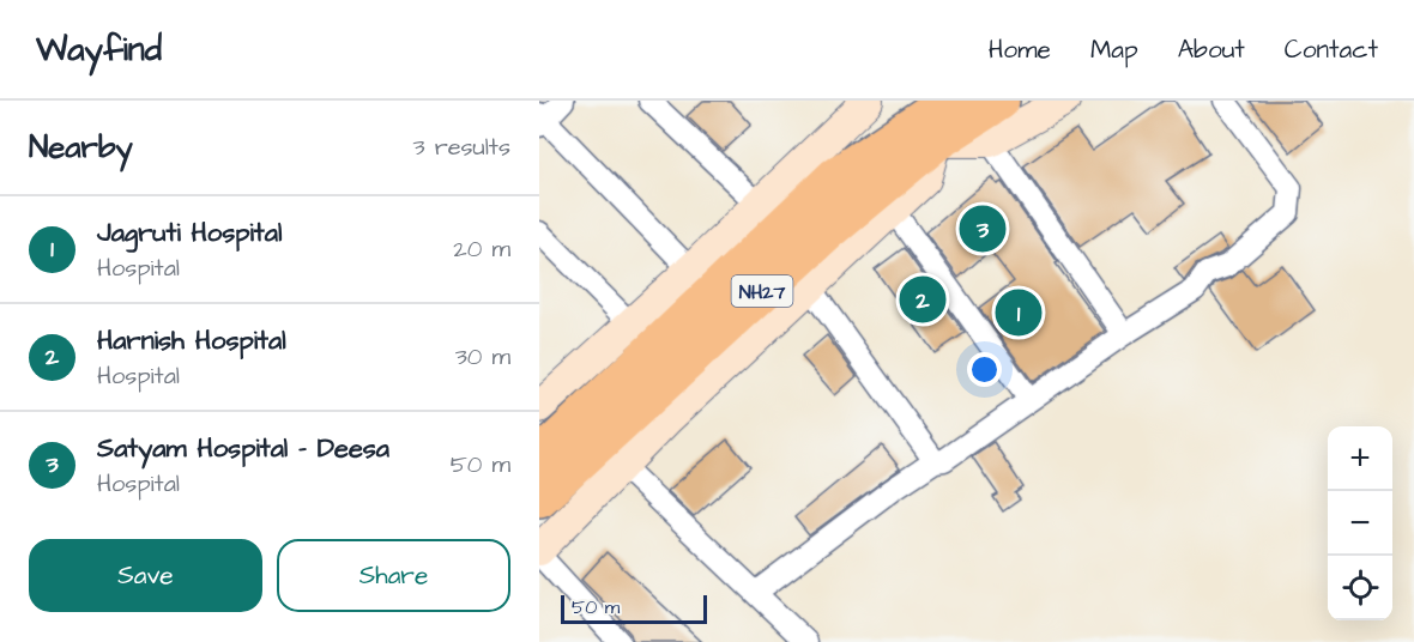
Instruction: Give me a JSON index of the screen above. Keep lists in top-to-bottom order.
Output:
{
  "streets": {
    "highway": ["NH27"]
  },
  "scale_bar": "50 m",
  "page": {
    "header": "Wayfind",
    "nav": [
      "Home",
      "Map",
      "About",
      "Contact"
    ],
    "heading": ["Nearby", "3 results"],
    "list": [
      {
        "mark": "1",
        "name": "Jagruti Hospital",
        "note": "Hospital",
        "value": "20 m"
      },
      {
        "mark": "2",
        "name": "Harnish Hospital",
        "note": "Hospital",
        "value": "30 m"
      },
      {
        "mark": "3",
        "name": "Satyam Hospital - Deesa",
        "note": "Hospital",
        "value": "50 m"
      }
    ],
    "pins": ["3", "2", "1"],
    "map_buttons": ["+", "−"],
    "buttons": ["Save", "Share"],
    "scale": "50 m"
  }
}
